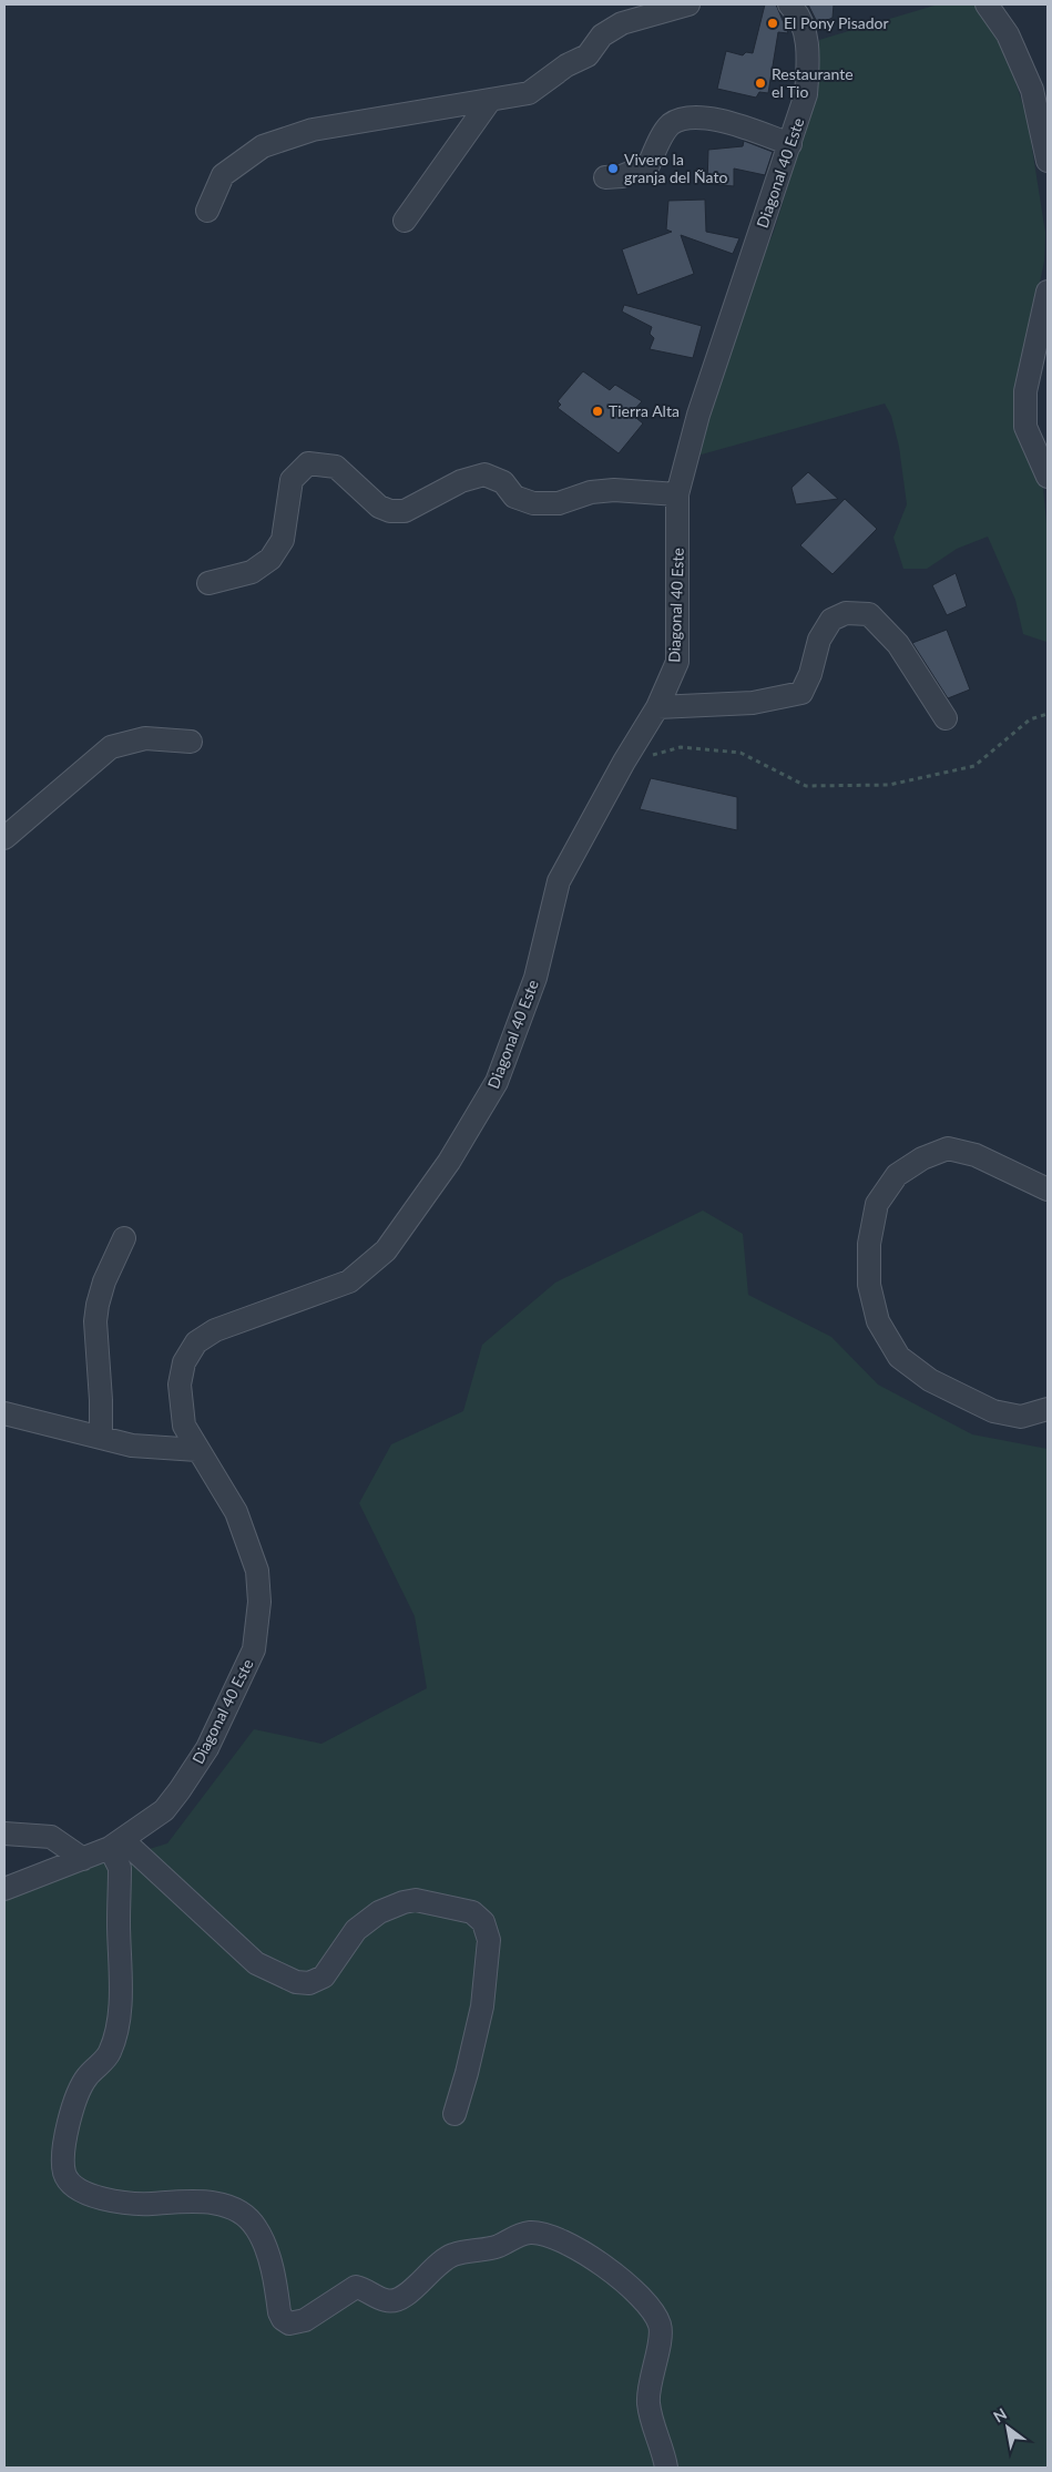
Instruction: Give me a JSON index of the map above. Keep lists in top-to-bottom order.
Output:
{
  "streets": {
    "street": ["Diagonal 40 Este"]
  },
  "places": [
    "El Pony Pisador",
    "Restaurante el Tio",
    "Vivero la granja del Ñato",
    "Tierra Alta"
  ],
  "north": "top left"
}
